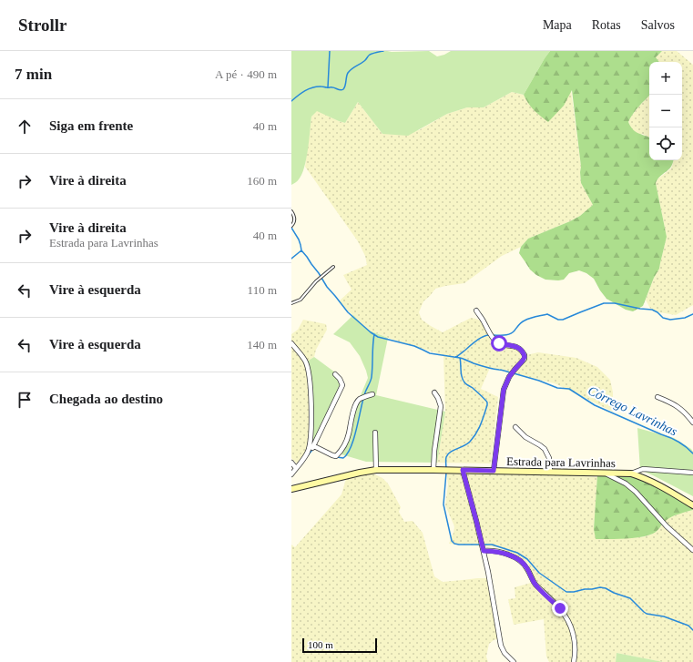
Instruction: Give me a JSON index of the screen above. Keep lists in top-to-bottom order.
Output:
{
  "streets": {
    "street": ["Estrada para Lavrinhas"]
  },
  "water": ["Córrego Lavrinhas"],
  "scale_bar": "100 m",
  "page": {
    "header": "Strollr",
    "nav": ["Mapa", "Rotas", "Salvos"],
    "heading": ["7 min", "A pé · 490 m"],
    "map_buttons": ["+", "−"],
    "list": [
      ["Siga em frente", "40 m"],
      ["Vire à direita", "160 m"],
      ["Vire à direita", "Estrada para Lavrinhas", "40 m"],
      ["Vire à esquerda", "110 m"],
      ["Vire à esquerda", "140 m"],
      "Chegada ao destino"
    ],
    "scale": "100 m"
  }
}
